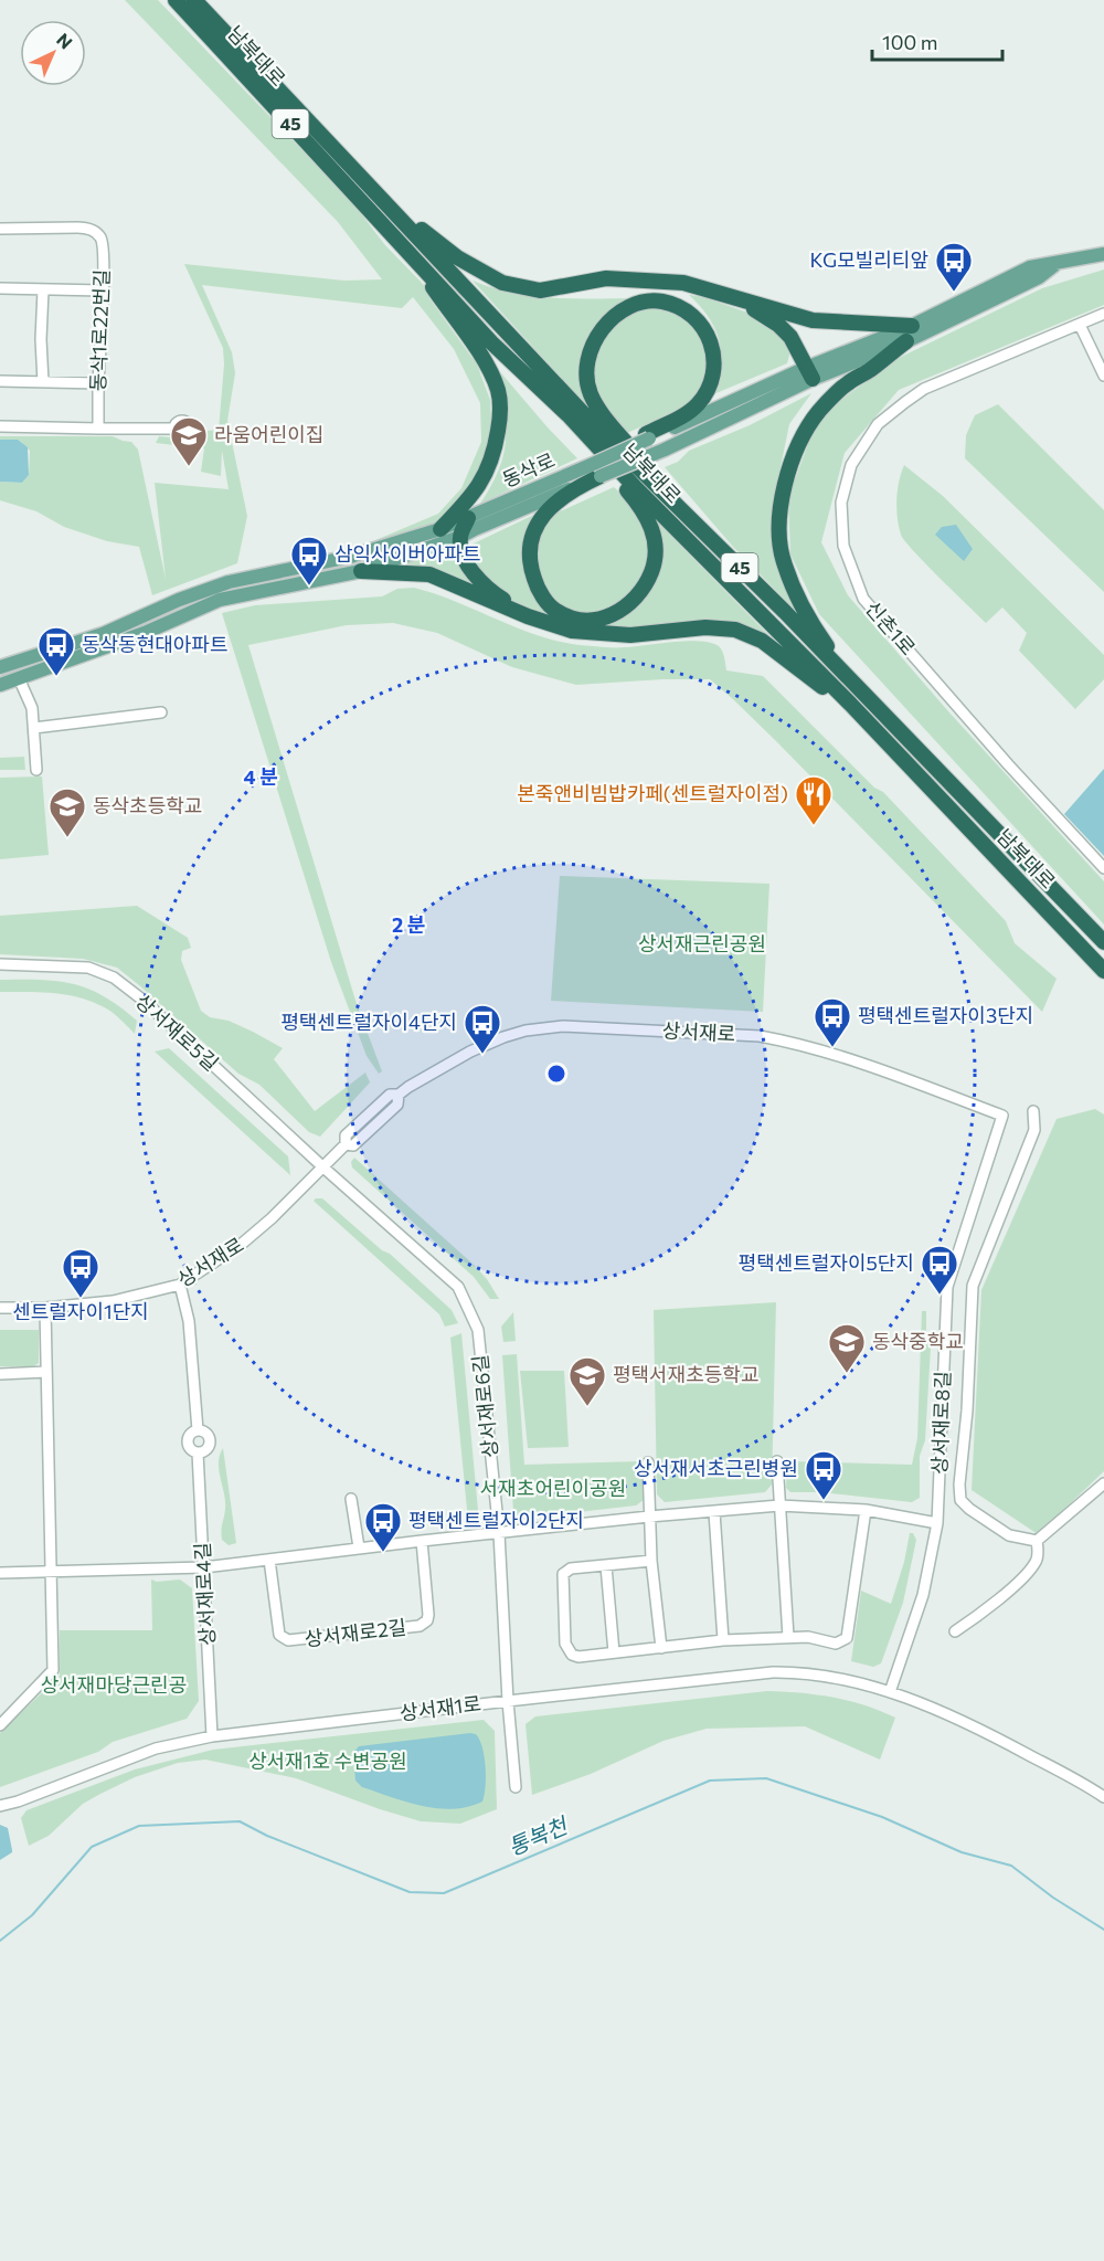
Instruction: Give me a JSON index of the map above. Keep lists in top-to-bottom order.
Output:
{
  "streets": {
    "highway": ["남북대로", "45"],
    "main road": ["동삭로"],
    "street": [
      "동삭1로22번길",
      "신촌1로",
      "상서재로5길",
      "상서재로",
      "상서재로6길",
      "상서재로8길",
      "상서재로4길",
      "상서재로2길",
      "상서재1로"
    ]
  },
  "crossings": [
    ["상서재로5길", "상서재로"],
    ["상서재로5길", "상서재로6길"],
    ["상서재로", "상서재로6길"],
    ["상서재로", "상서재로8길"],
    ["상서재로6길", "상서재1로"],
    ["상서재로8길", "상서재1로"],
    ["상서재로4길", "상서재1로"]
  ],
  "water": ["통복천"],
  "parks": [
    "상서재근린공원",
    "서재초어린이공원",
    "상서재마당근린공",
    "상서재1호 수변공원"
  ],
  "places": {
    "bus stop": [
      "KG모빌리티앞",
      "삼익사이버아파트",
      "동삭동현대아파트",
      "평택센트럴자이3단지",
      "평택센트럴자이4단지",
      "평택센트럴자이5단지",
      "센트럴자이1단지",
      "상서재서초근린병원",
      "평택센트럴자이2단지"
    ],
    "school or university": [
      "라움어린이집",
      "동삭초등학교",
      "동삭중학교",
      "평택서재초등학교"
    ],
    "restaurant": ["본죽앤비빔밥카페(센트럴자이점)"]
  },
  "scale_bar": "100 m",
  "north": "top right",
  "rings": ["4 분", "2 분"]
}
